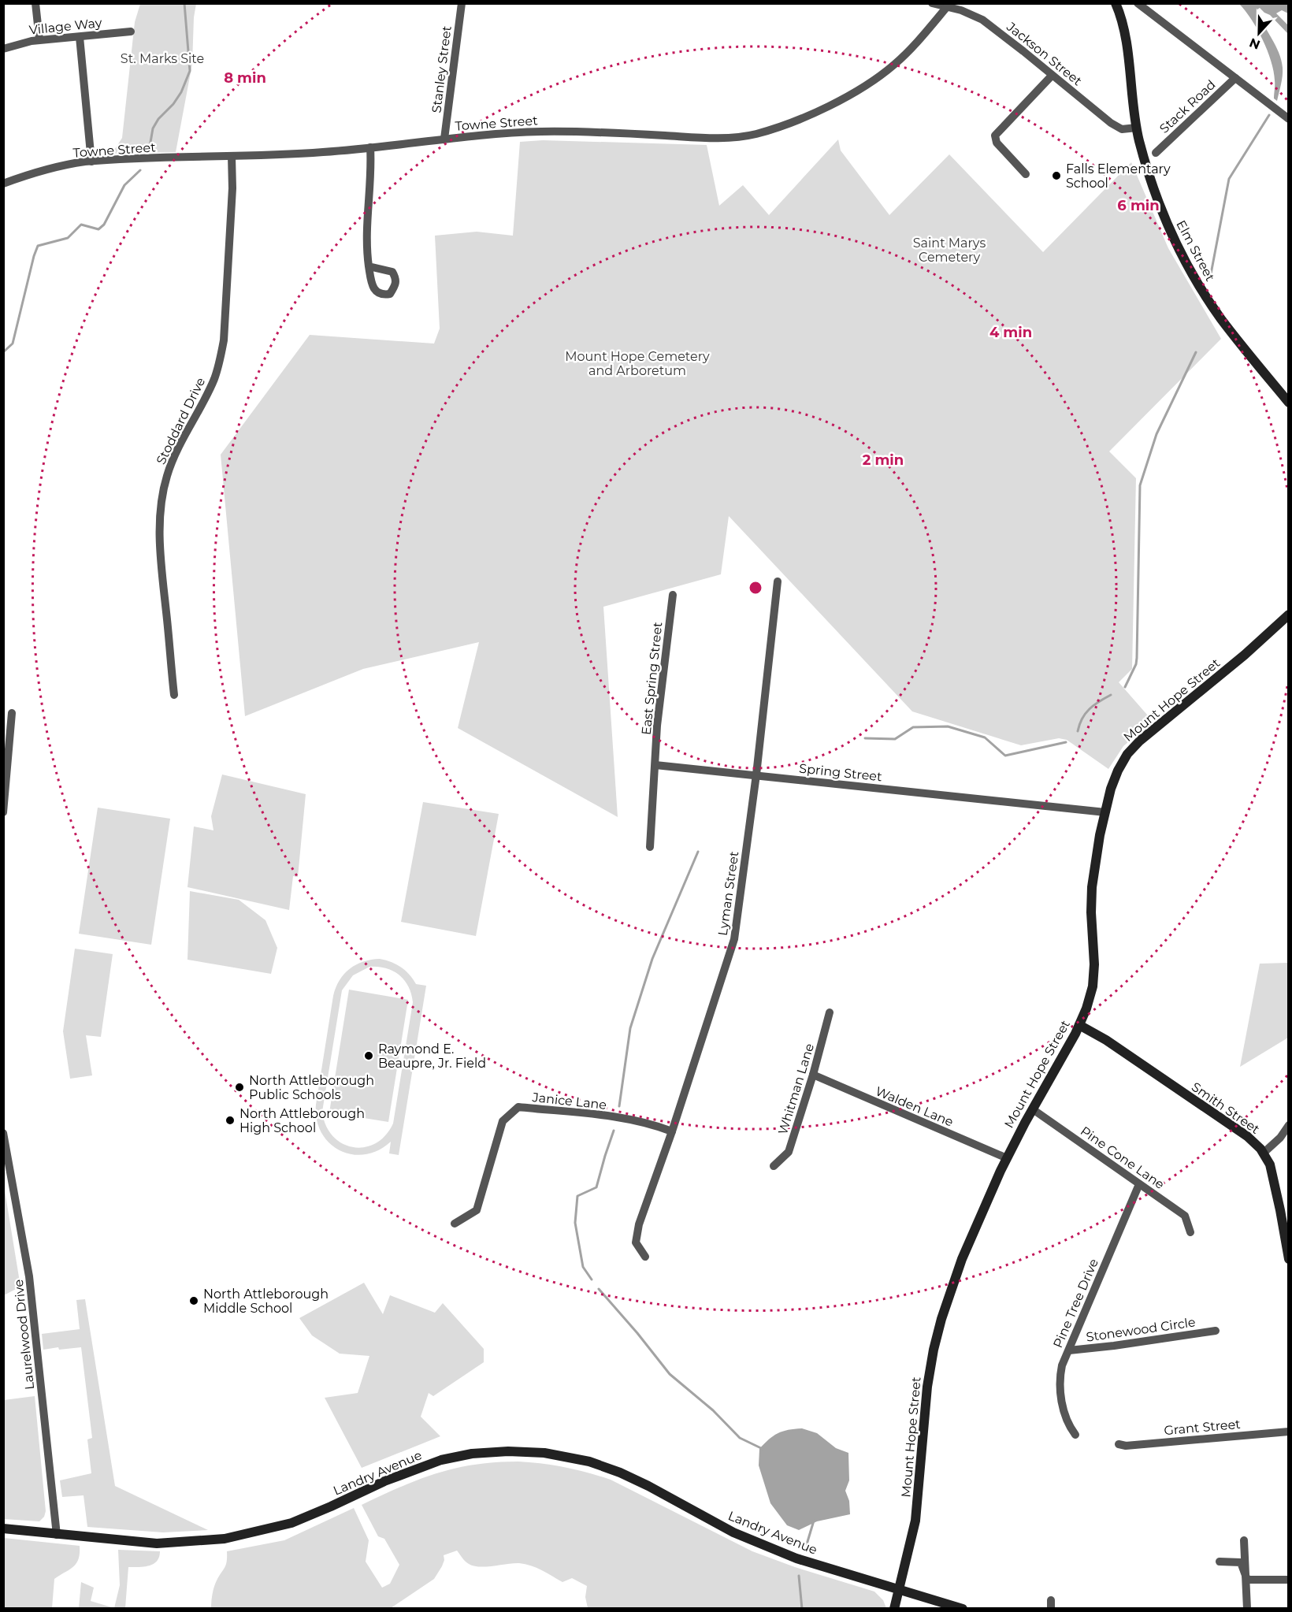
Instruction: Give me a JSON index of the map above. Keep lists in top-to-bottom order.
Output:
{
  "streets": {
    "street": [
      "Village Way",
      "Jackson Street",
      "Stanley Street",
      "Stack Road",
      "Towne Street",
      "Elm Street",
      "Stoddard Drive",
      "East Spring Street",
      "Mount Hope Street",
      "Spring Street",
      "Lyman Street",
      "Whitman Lane",
      "Janice Lane",
      "Walden Lane",
      "Smith Street",
      "Pine Cone Lane",
      "Pine Tree Drive",
      "Stonewood Circle",
      "Laurelwood Drive",
      "Grant Street",
      "Landry Avenue"
    ]
  },
  "crossings": [
    ["Jackson Street", "Towne Street"],
    ["Jackson Street", "Elm Street"],
    ["Stanley Street", "Towne Street"],
    ["Towne Street", "Stoddard Drive"],
    ["East Spring Street", "Spring Street"],
    ["Mount Hope Street", "Spring Street"],
    ["Mount Hope Street", "Walden Lane"],
    ["Mount Hope Street", "Smith Street"],
    ["Mount Hope Street", "Pine Cone Lane"],
    ["Mount Hope Street", "Landry Avenue"],
    ["Spring Street", "Lyman Street"],
    ["Lyman Street", "Janice Lane"],
    ["Whitman Lane", "Walden Lane"],
    ["Pine Cone Lane", "Pine Tree Drive"],
    ["Pine Tree Drive", "Stonewood Circle"],
    ["Laurelwood Drive", "Landry Avenue"]
  ],
  "parks": ["St. Marks Site", "Saint Marys Cemetery", "Mount Hope Cemetery and Arboretum"],
  "places": [
    "Falls Elementary School",
    "Raymond E. Beaupre, Jr. Field",
    "North Attleborough Public Schools",
    "North Attleborough High School",
    "North Attleborough Middle School"
  ],
  "north": "bottom",
  "rings": [
    "8 min",
    "6 min",
    "4 min",
    "2 min"
  ]
}
